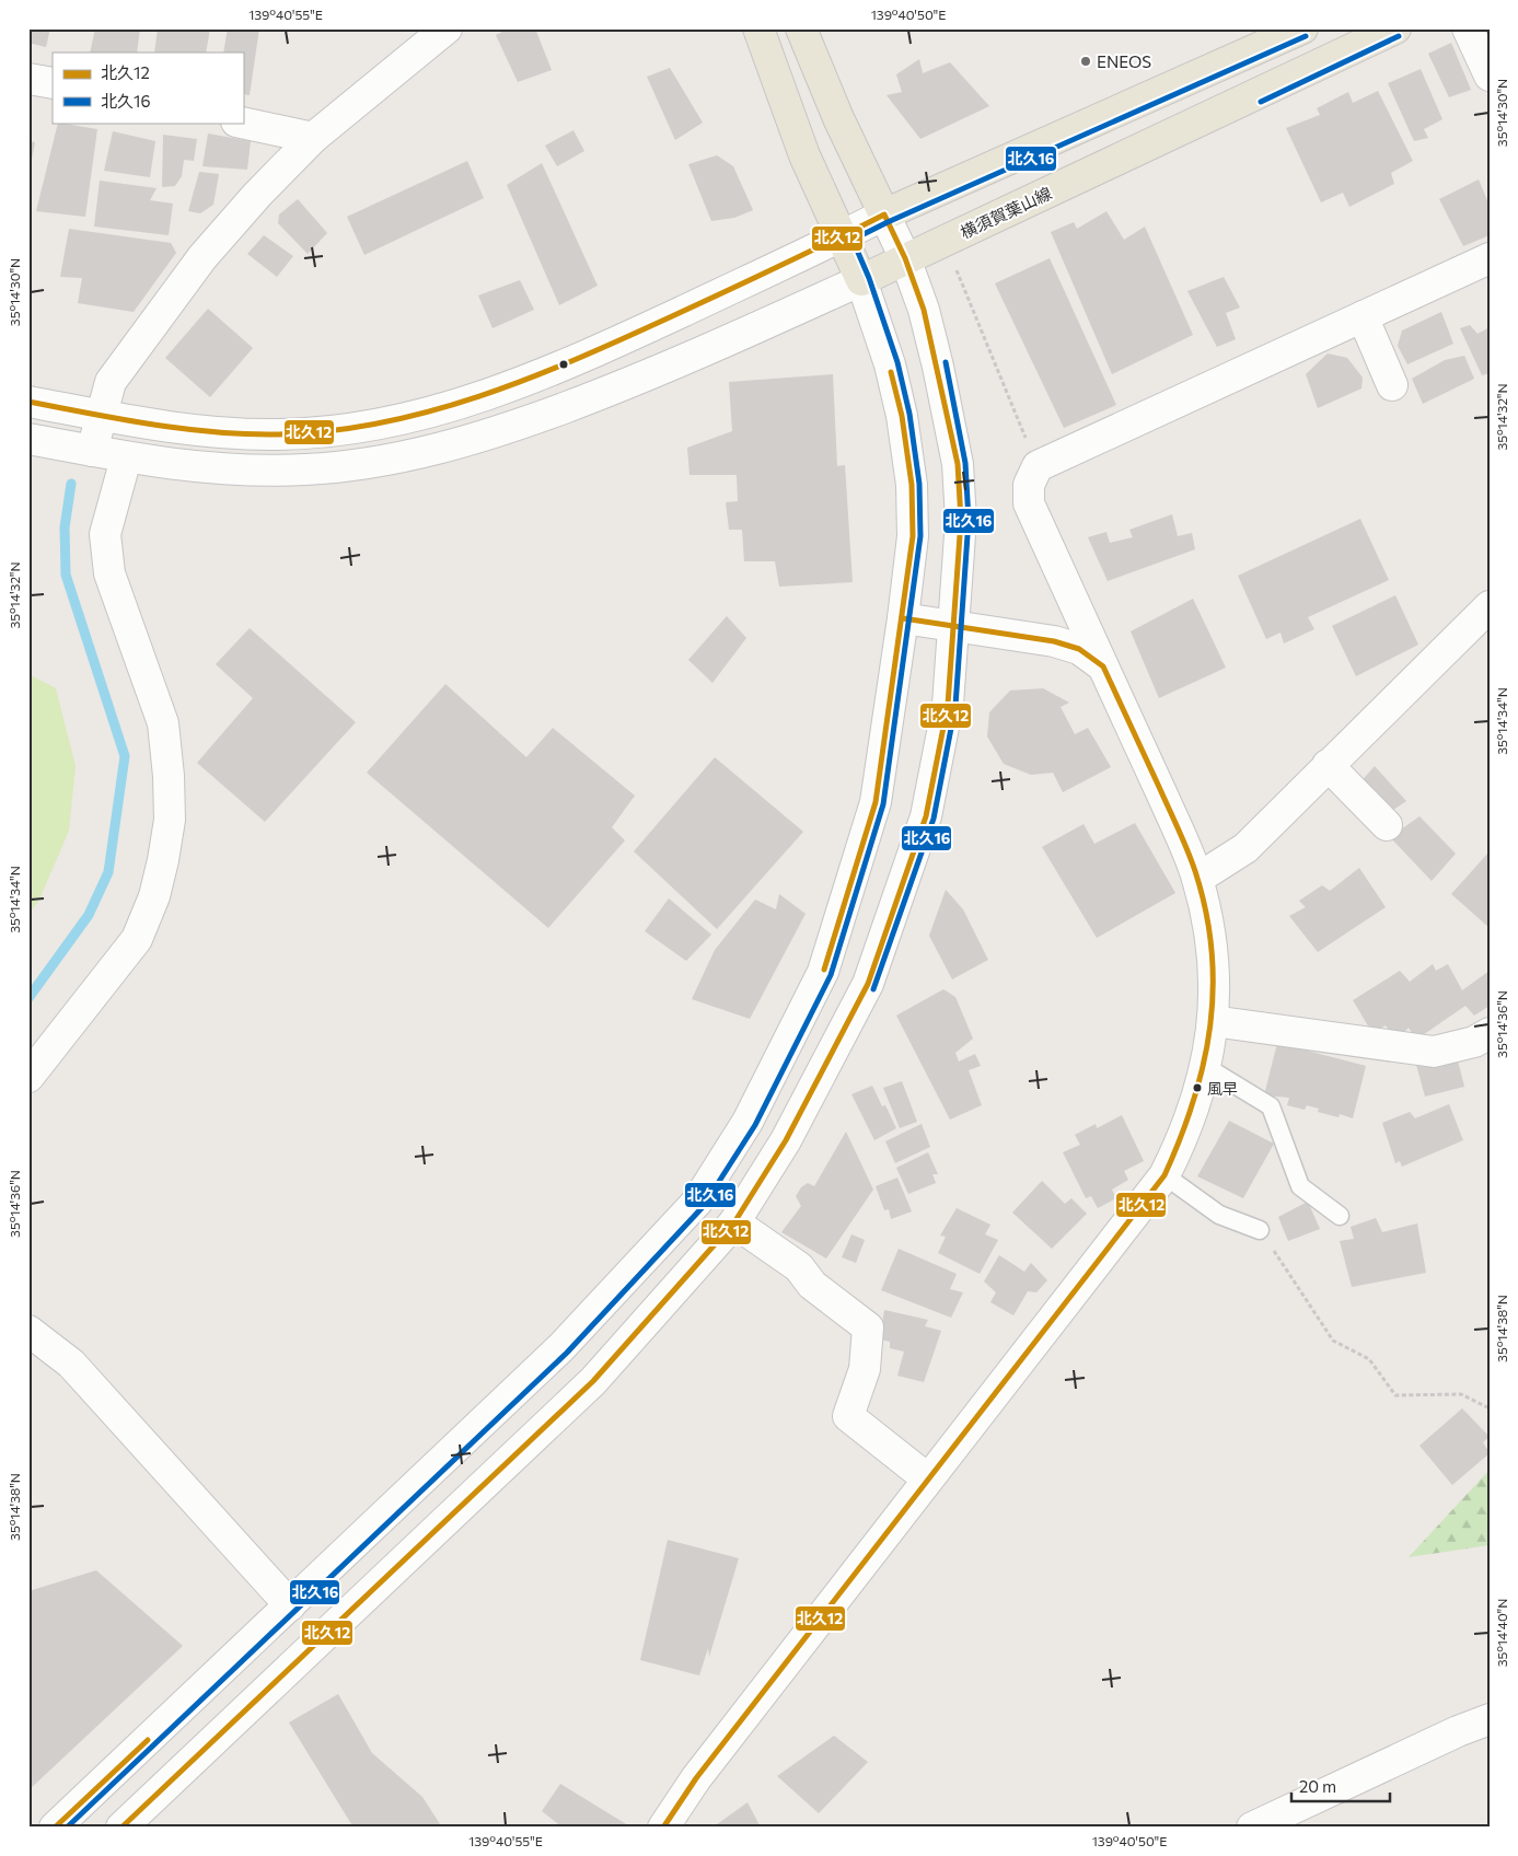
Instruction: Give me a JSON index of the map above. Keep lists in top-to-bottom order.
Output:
{
  "streets": {
    "main road": ["横須賀葉山線"]
  },
  "places": ["ENEOS", "風早"],
  "lines": ["transit line 北久16", "transit line 北久12"],
  "legend": ["北久12", "北久16"],
  "scale_bar": "20 m",
  "coordinates": [
    "139°40'55\"E",
    "139°40'50\"E",
    "35°14'30\"N",
    "35°14'32\"N",
    "35°14'34\"N",
    "35°14'36\"N",
    "35°14'38\"N",
    "35°14'40\"N"
  ]
}
